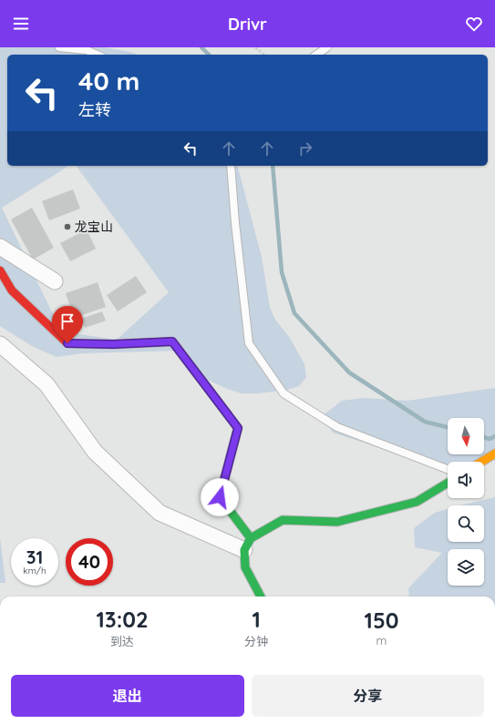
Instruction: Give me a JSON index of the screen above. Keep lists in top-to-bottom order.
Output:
{
  "places": ["龙宝山"],
  "north": "bottom",
  "page": {
    "header": "Drivr",
    "turn": ["40 m", "左转"],
    "speed": "31 km/h",
    "limit": "40",
    "eta": [
      "13:02",
      "到达",
      "1",
      "分钟",
      "150",
      "m"
    ],
    "buttons": ["退出", "分享"]
  }
}
